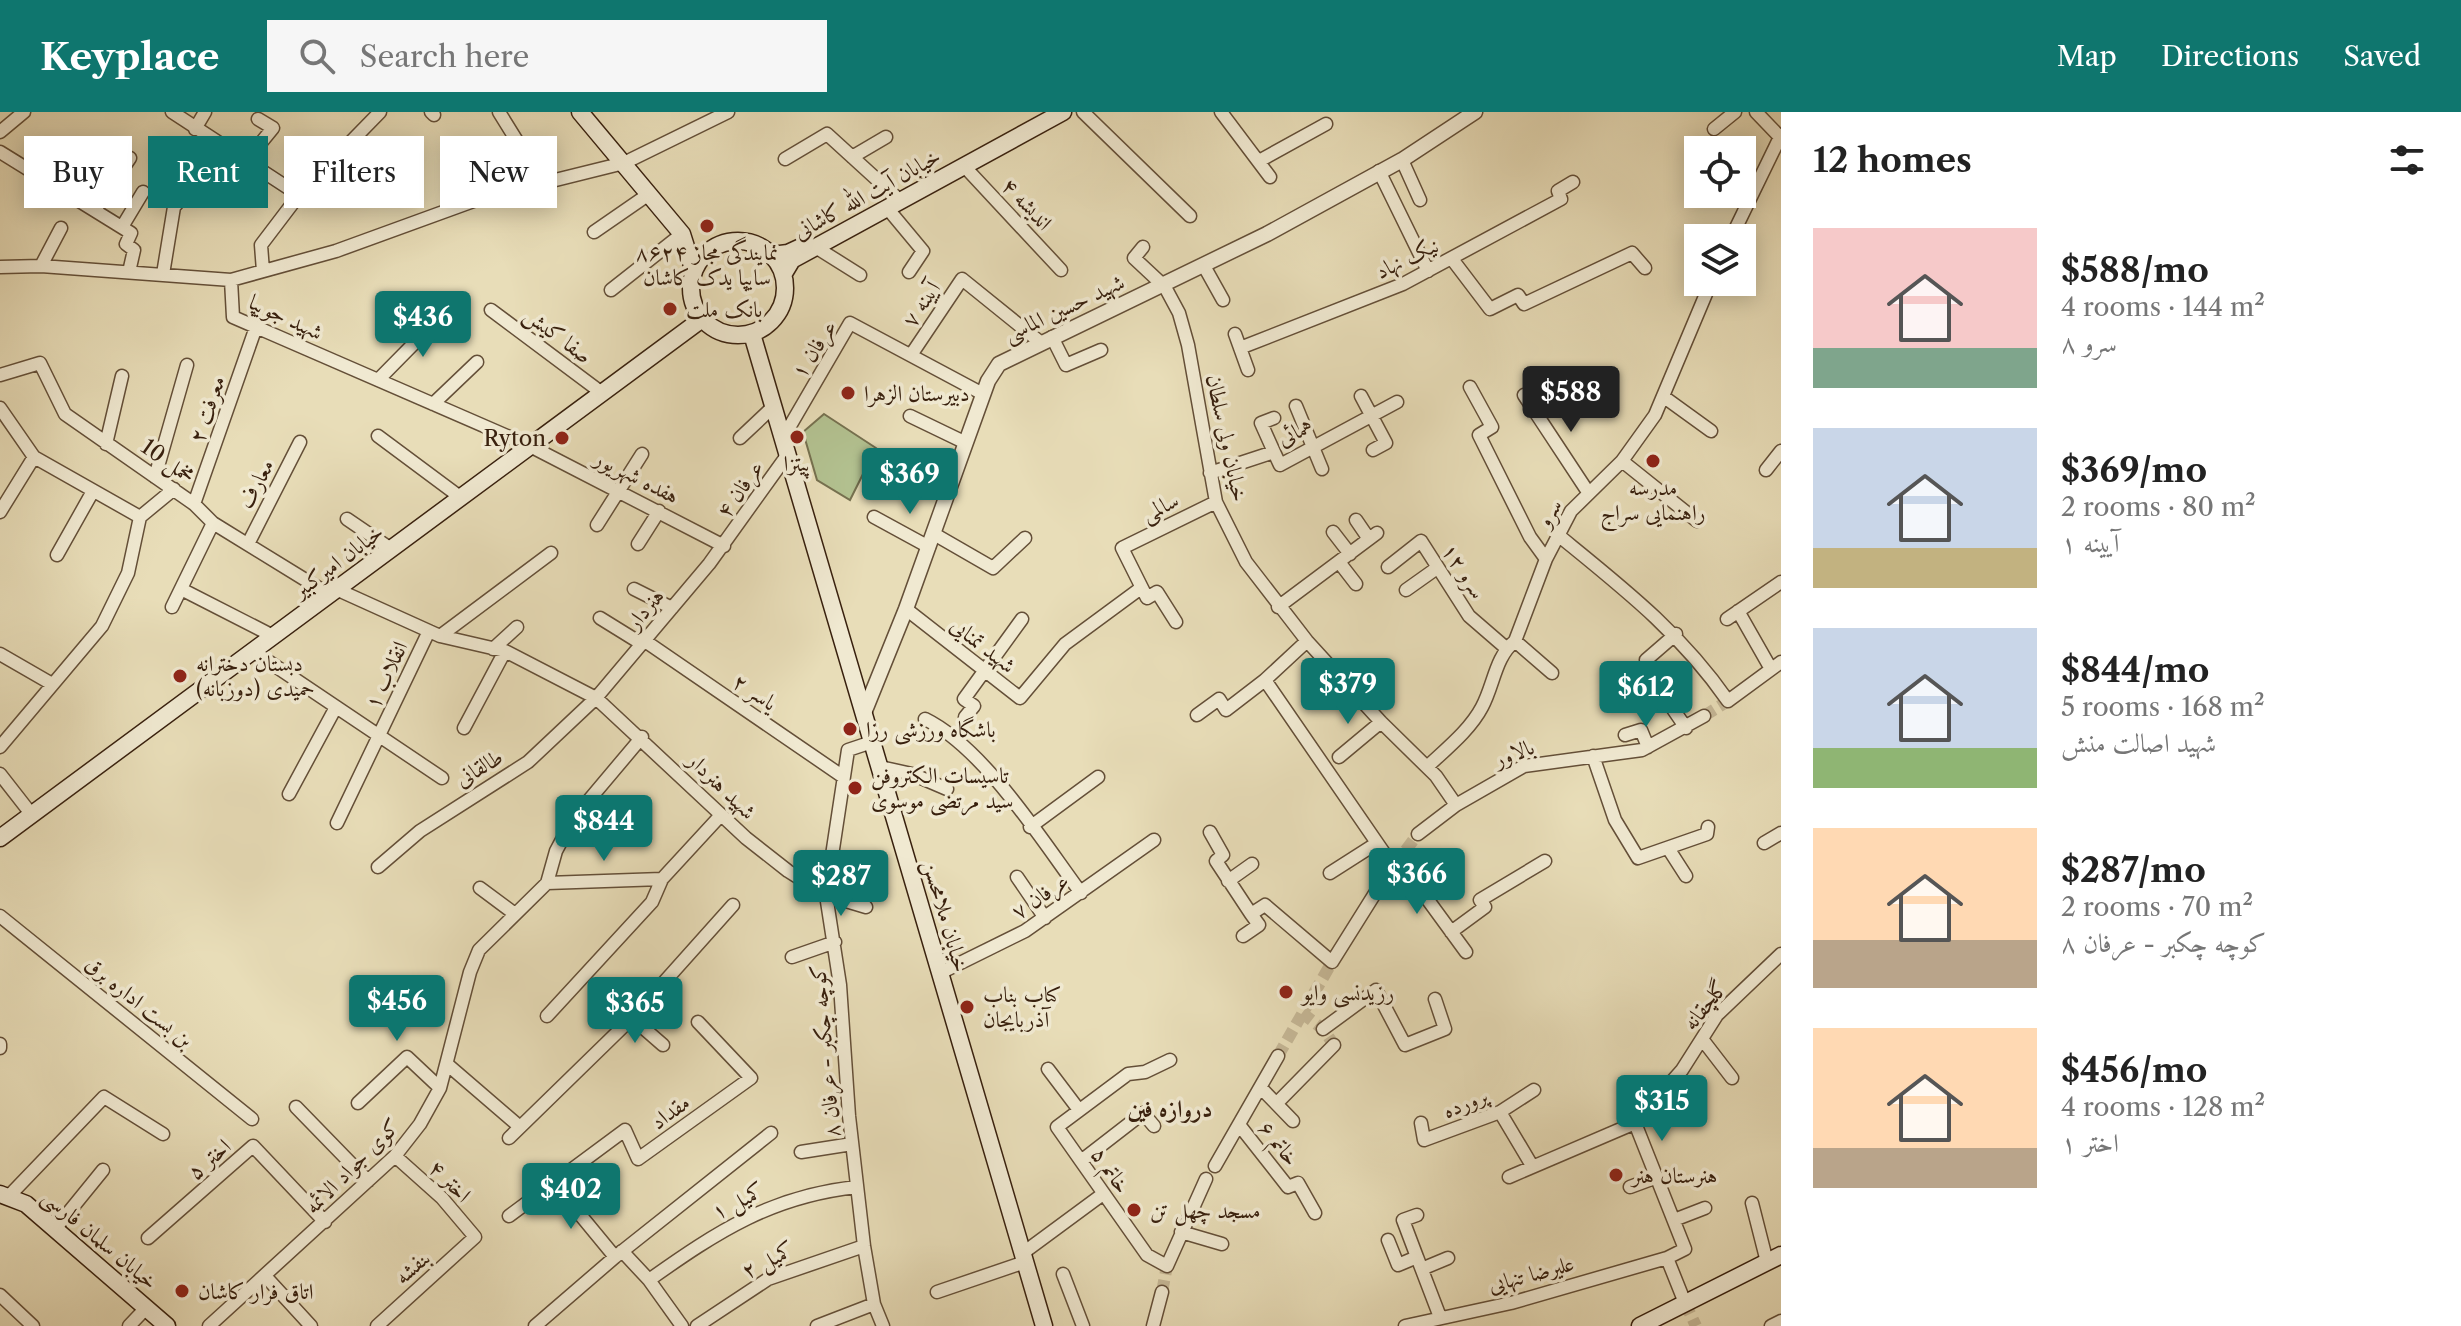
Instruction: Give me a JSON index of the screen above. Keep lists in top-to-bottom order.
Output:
{
  "streets": {
    "main road": [
      "خیابان آیت الله کاشانی",
      "خیابان امیرکبیر",
      "خیابان ملامحسن",
      "خیابان سلمان فارسی"
    ],
    "street": [
      "اندیشه ۴",
      "نیک نهاد",
      "آیینه ۷",
      "شهید حسین الماسی",
      "شهید جویپا",
      "صفا کیش",
      "عرفان ۱",
      "معرفت ۲",
      "همائی",
      "خیابان ولی سلطان",
      "مخمل 10",
      "هفده شهریور",
      "معارف",
      "عرفان ۴",
      "سالمی",
      "سرو",
      "سرو ۱۲",
      "هنردار",
      "شهید تمنایی",
      "انقلاب ۱",
      "یاسر ۲",
      "بالاور",
      "طالقانی",
      "شهید هنردار",
      "عرفان ۷",
      "بن بست اداره برق",
      "گلچقانه",
      "کوچه چکبر - عرفان ۸",
      "پرورده",
      "مقداد",
      "خاتم ۶",
      "اختر ۵",
      "کوی جواد الائمه",
      "خاتم ۵",
      "اختر ۴",
      "کمیل ۱",
      "کمیل ۲",
      "بنفشه",
      "علیرضا تنهایی"
    ]
  },
  "crossings": [
    ["خیابان آیت الله کاشانی", "اندیشه ۴"],
    ["خیابان آیت الله کاشانی", "خیابان امیرکبیر"],
    ["خیابان آیت الله کاشانی", "خیابان ملامحسن"],
    ["آیینه ۷", "شهید حسین الماسی"],
    ["آیینه ۷", "عرفان ۱"],
    ["شهید حسین الماسی", "عرفان ۱"],
    ["شهید حسین الماسی", "خیابان ولی سلطان"],
    ["شهید حسین الماسی", "شهید تمنایی"],
    ["شهید حسین الماسی", "خیابان ملامحسن"],
    ["شهید جویپا", "معرفت ۲"],
    ["شهید جویپا", "هفده شهریور"],
    ["شهید جویپا", "خیابان امیرکبیر"],
    ["صفا کیش", "خیابان امیرکبیر"],
    ["عرفان ۱", "عرفان ۴"],
    ["عرفان ۱", "خیابان ملامحسن"],
    ["معرفت ۲", "مخمل 10"],
    ["همائی", "خیابان ولی سلطان"],
    ["خیابان ولی سلطان", "سالمی"],
    ["خیابان ولی سلطان", "سرو"],
    ["خیابان ولی سلطان", "بالاور"],
    ["مخمل 10", "معارف"],
    ["مخمل 10", "خیابان امیرکبیر"],
    ["مخمل 10", "انقلاب ۱"],
    ["مخمل 10", "شهید هنردار"],
    ["هفده شهریور", "عرفان ۴"],
    ["هفده شهریور", "خیابان امیرکبیر"],
    ["هفده شهریور", "هنردار"],
    ["عرفان ۴", "هنردار"],
    ["عرفان ۴", "خیابان ملامحسن"],
    ["سالمی", "شهید تمنایی"],
    ["سرو", "سرو ۱۲"],
    ["خیابان امیرکبیر", "خیابان ملامحسن"],
    ["هنردار", "یاسر ۲"],
    ["هنردار", "طالقانی"],
    ["هنردار", "شهید هنردار"],
    ["انقلاب ۱", "شهید هنردار"],
    ["یاسر ۲", "کوچه چکبر - عرفان ۸"],
    ["طالقانی", "شهید هنردار"],
    ["شهید هنردار", "کوچه چکبر - عرفان ۸"],
    ["عرفان ۷", "خیابان ملامحسن"],
    ["خیابان ملامحسن", "کوچه چکبر - عرفان ۸"],
    ["کوچه چکبر - عرفان ۸", "کمیل ۱"],
    ["کوچه چکبر - عرفان ۸", "کمیل ۲"],
    ["اختر ۵", "کوی جواد الائمه"],
    ["کوی جواد الائمه", "اختر ۴"],
    ["اختر ۴", "بنفشه"]
  ],
  "districts": ["دروازه فین"],
  "places": [
    "نمایندگی مجاز ۸۶۲۴ سایپا یدک کاشان",
    "بانک ملت",
    "دبیرستان الزهرا",
    "پیتزا",
    "Ryton",
    "مدرسه راهنمایی سراج",
    "دبستان دخترانه حمیدی (دوزبانه)",
    "باشگاه ورزشی رزا",
    "تاسیسات الکتروفن سید مرتضی موسوی",
    "رزیدنسی وایو",
    "کباب بناب آذربایجان",
    "هنرستان هنر",
    "مسجد چهل تن",
    "اتاق فرار کاشان"
  ],
  "page": {
    "header": "Keyplace",
    "search": "Search here",
    "nav": ["Map", "Directions", "Saved"],
    "heading": "12 homes",
    "chip": [
      "Buy",
      "Rent",
      "Filters",
      "New"
    ],
    "list": [
      {
        "name": "$588/mo",
        "note": "4 rooms · 144 m² · سرو ۸"
      },
      {
        "name": "$369/mo",
        "note": "2 rooms · 80 m² · آیینه ۱"
      },
      {
        "name": "$844/mo",
        "note": "5 rooms · 168 m² · شهید اصالت منش"
      },
      {
        "name": "$287/mo",
        "note": "2 rooms · 70 m² · کوچه چکبر - عرفان ۸"
      },
      {
        "name": "$456/mo",
        "note": "4 rooms · 128 m² · اختر ۱"
      }
    ],
    "price": [
      "$436",
      "$588",
      "$369",
      "$379",
      "$612",
      "$844",
      "$366",
      "$287",
      "$456",
      "$365",
      "$315",
      "$402"
    ]
  }
}
